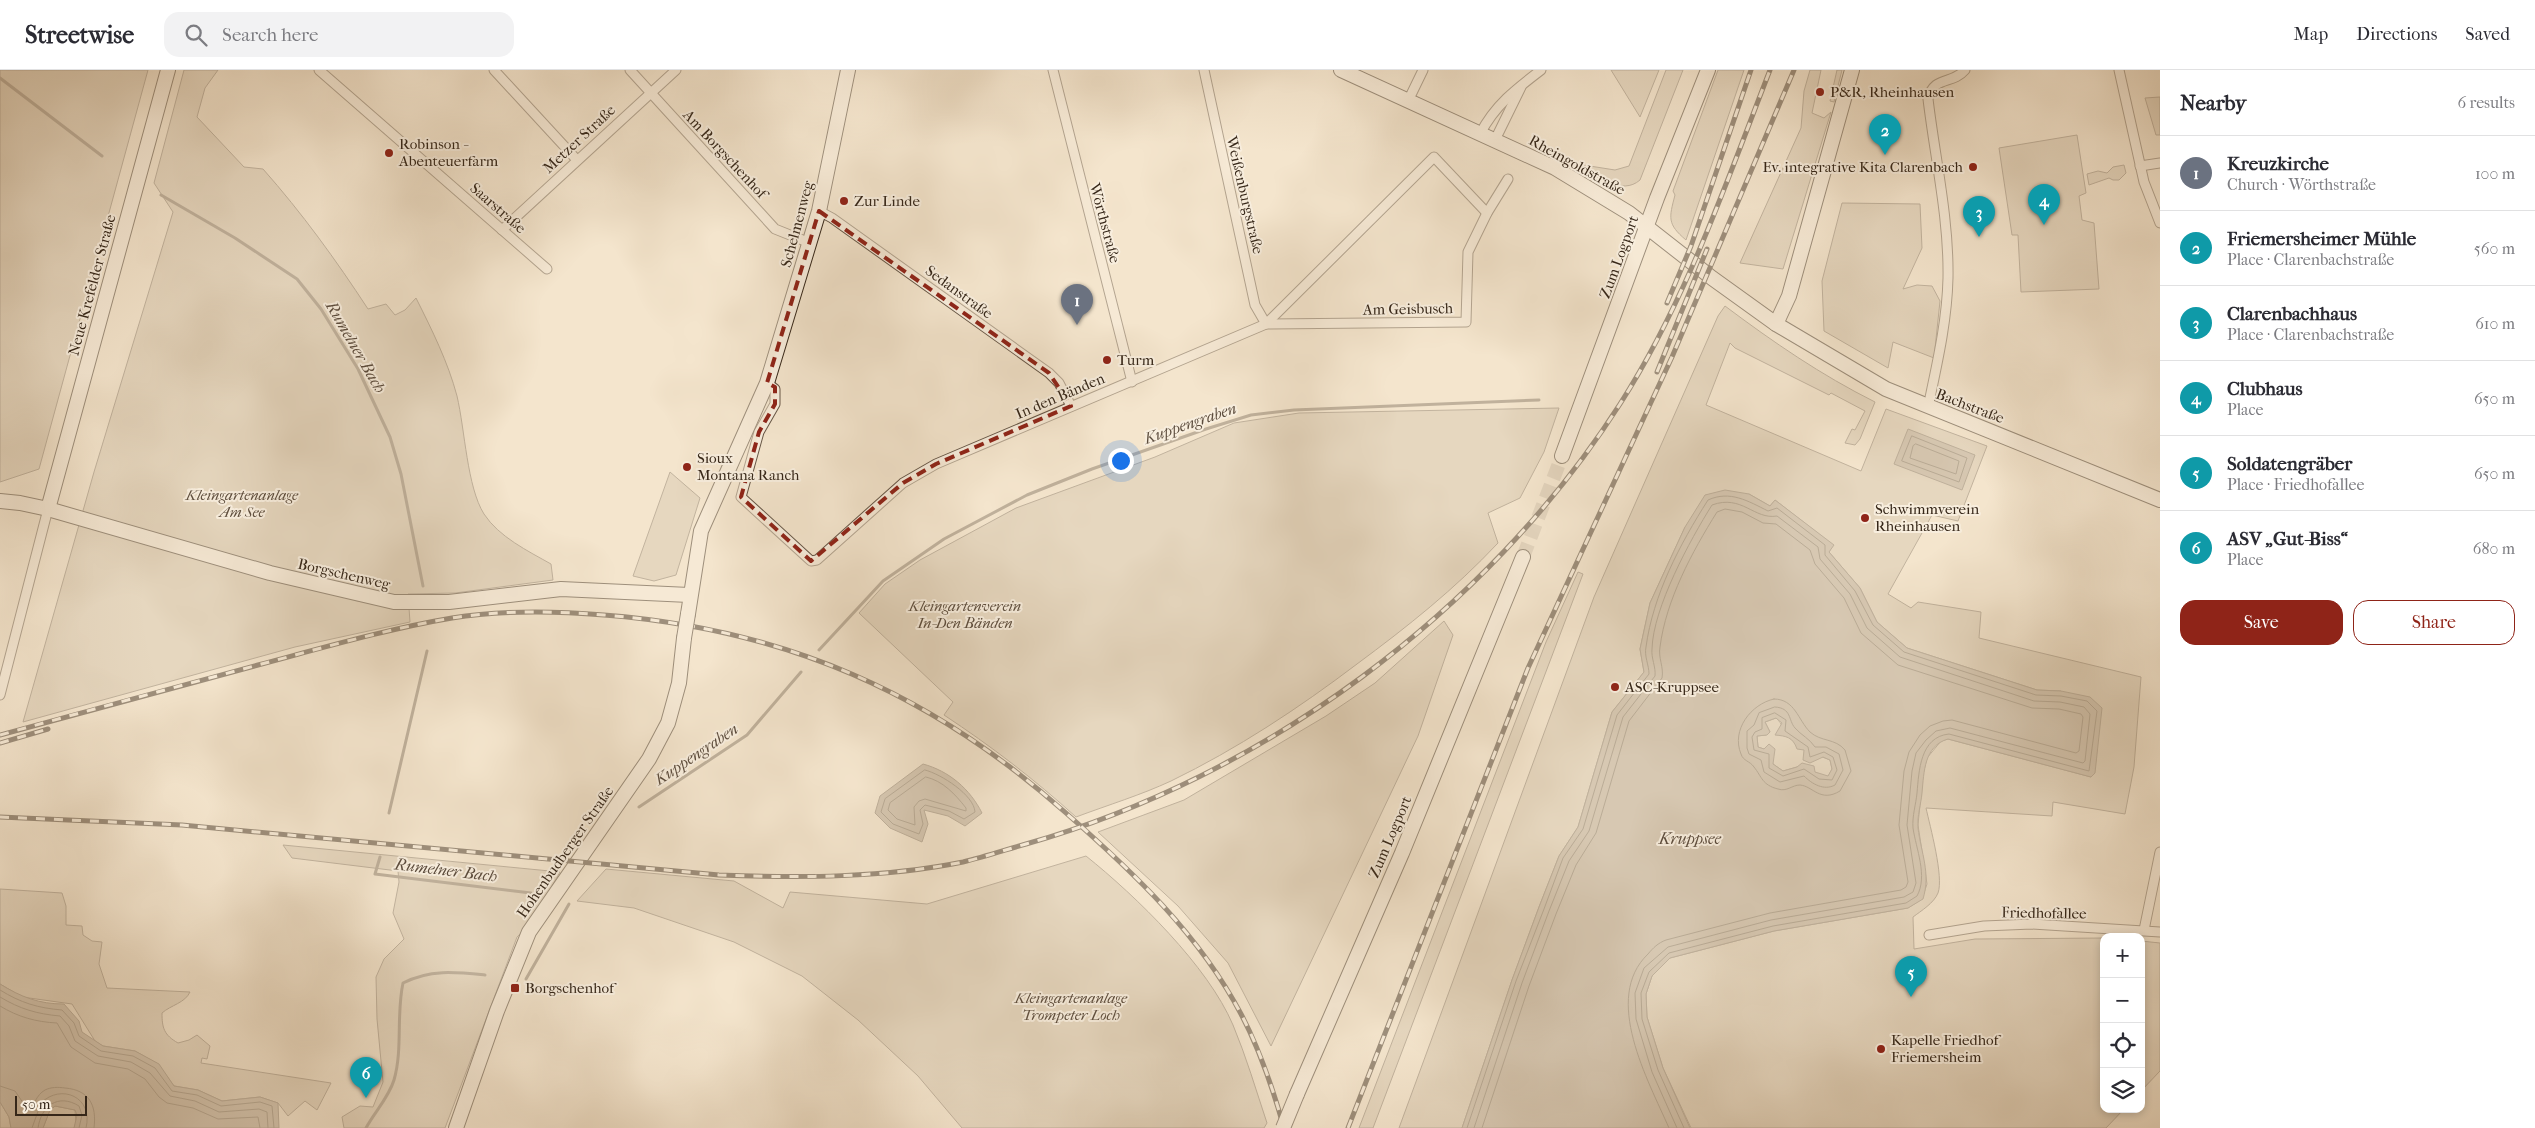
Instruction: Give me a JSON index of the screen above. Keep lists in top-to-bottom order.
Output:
{
  "streets": {
    "street": [
      "Metzer Straße",
      "Am Borgschenhof",
      "Rheingoldstraße",
      "Weißenburgstraße",
      "Saarstraße",
      "Wörthstraße",
      "Schelmenweg",
      "Zum Logport",
      "Neue Krefelder Straße",
      "Sedanstraße",
      "Am Geisbusch",
      "In den Bänden",
      "Bachstraße",
      "Borgschenweg",
      "Hohenbudberger Straße",
      "Friedhofallee"
    ]
  },
  "crossings": [
    ["Metzer Straße", "Am Borgschenhof"],
    ["Metzer Straße", "Saarstraße"],
    ["Am Borgschenhof", "Schelmenweg"],
    ["Rheingoldstraße", "Zum Logport"],
    ["Rheingoldstraße", "Bachstraße"],
    ["Weißenburgstraße", "Am Geisbusch"],
    ["Weißenburgstraße", "In den Bänden"],
    ["Wörthstraße", "In den Bänden"],
    ["Schelmenweg", "Sedanstraße"],
    ["Schelmenweg", "In den Bänden"],
    ["Schelmenweg", "Borgschenweg"],
    ["Schelmenweg", "Hohenbudberger Straße"],
    ["Neue Krefelder Straße", "Borgschenweg"],
    ["Sedanstraße", "In den Bänden"],
    ["Am Geisbusch", "In den Bänden"],
    ["Borgschenweg", "Hohenbudberger Straße"]
  ],
  "water": ["Rumelner Bach", "Kuppengraben", "Kruppsee"],
  "parks": ["Kleingartenanlage Am See", "Kleingartenverein In-Den Bänden", "Kleingartenanlage Trompeter Loch"],
  "places": {
    "other": [
      "P&R, Rheinhausen",
      "Robinson - Abenteuerfarm",
      "Ev. integrative Kita Clarenbach",
      "Zur Linde",
      "Turm",
      "Sioux Montana Ranch",
      "Schwimmverein Rheinhausen",
      "ASC-Kruppsee",
      "Kapelle Friedhof Friemersheim"
    ],
    "transit": ["Borgschenhof"]
  },
  "scale_bar": "50 m",
  "page": {
    "header": "Streetwise",
    "search": "Search here",
    "nav": ["Map", "Directions", "Saved"],
    "heading": ["Nearby", "6 results"],
    "pins": [
      "2",
      "4",
      "3",
      "1",
      "5",
      "6"
    ],
    "list": [
      {
        "mark": "1",
        "name": "Kreuzkirche",
        "note": "Church · Wörthstraße",
        "value": "100 m"
      },
      {
        "mark": "2",
        "name": "Friemersheimer Mühle",
        "note": "Place · Clarenbachstraße",
        "value": "560 m"
      },
      {
        "mark": "3",
        "name": "Clarenbachhaus",
        "note": "Place · Clarenbachstraße",
        "value": "610 m"
      },
      {
        "mark": "4",
        "name": "Clubhaus",
        "note": "Place",
        "value": "650 m"
      },
      {
        "mark": "5",
        "name": "Soldatengräber",
        "note": "Place · Friedhofallee",
        "value": "650 m"
      },
      {
        "mark": "6",
        "name": "ASV „Gut-Biss“",
        "note": "Place",
        "value": "680 m"
      }
    ],
    "buttons": ["Save", "Share"],
    "map_buttons": ["+", "−"],
    "scale": "50 m"
  }
}
